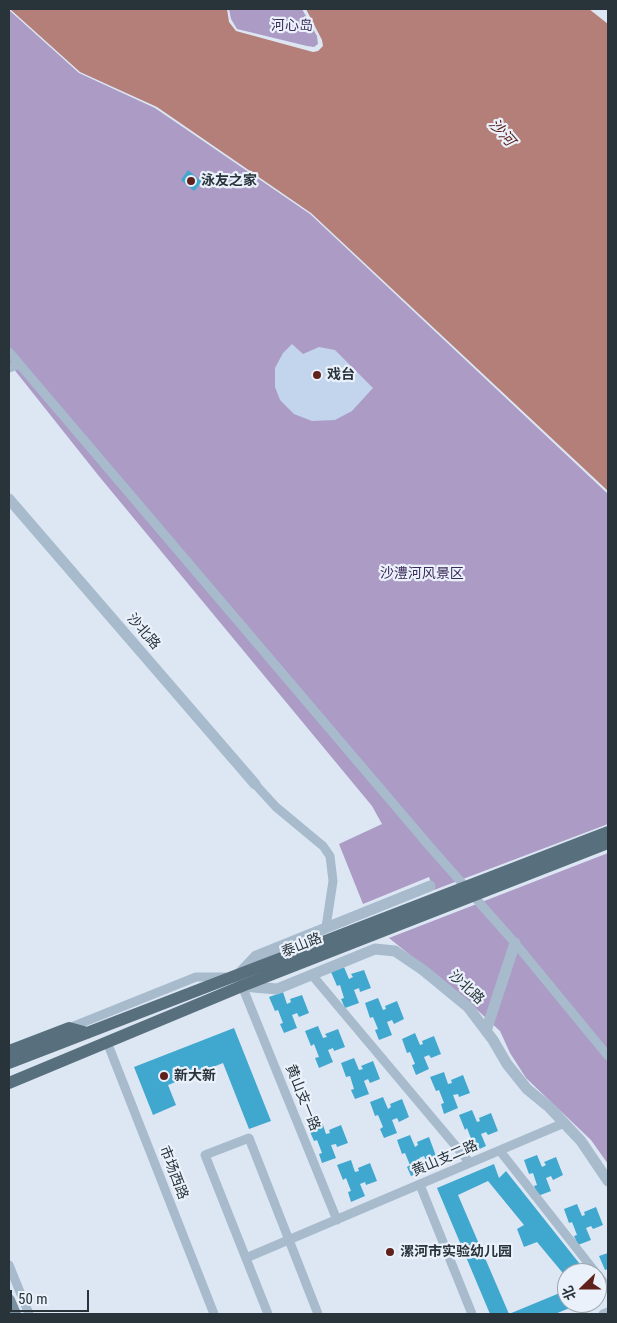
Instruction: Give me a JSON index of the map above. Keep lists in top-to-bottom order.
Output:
{
  "streets": {
    "main road": ["泰山路"],
    "street": [
      "沙北路",
      "黄山支一路",
      "黄山支二路",
      "市场西路"
    ]
  },
  "crossings": [
    ["沙北路", "泰山路"],
    ["沙北路", "黄山支一路"],
    ["沙北路", "黄山支二路"],
    ["泰山路", "黄山支一路"],
    ["泰山路", "市场西路"],
    ["黄山支一路", "黄山支二路"]
  ],
  "water": ["沙河"],
  "parks": ["河心岛", "沙澧河风景区"],
  "places": [
    "泳友之家",
    "戏台",
    "新大新",
    "漯河市实验幼儿园"
  ],
  "scale_bar": "50 m",
  "north": "left"
}
